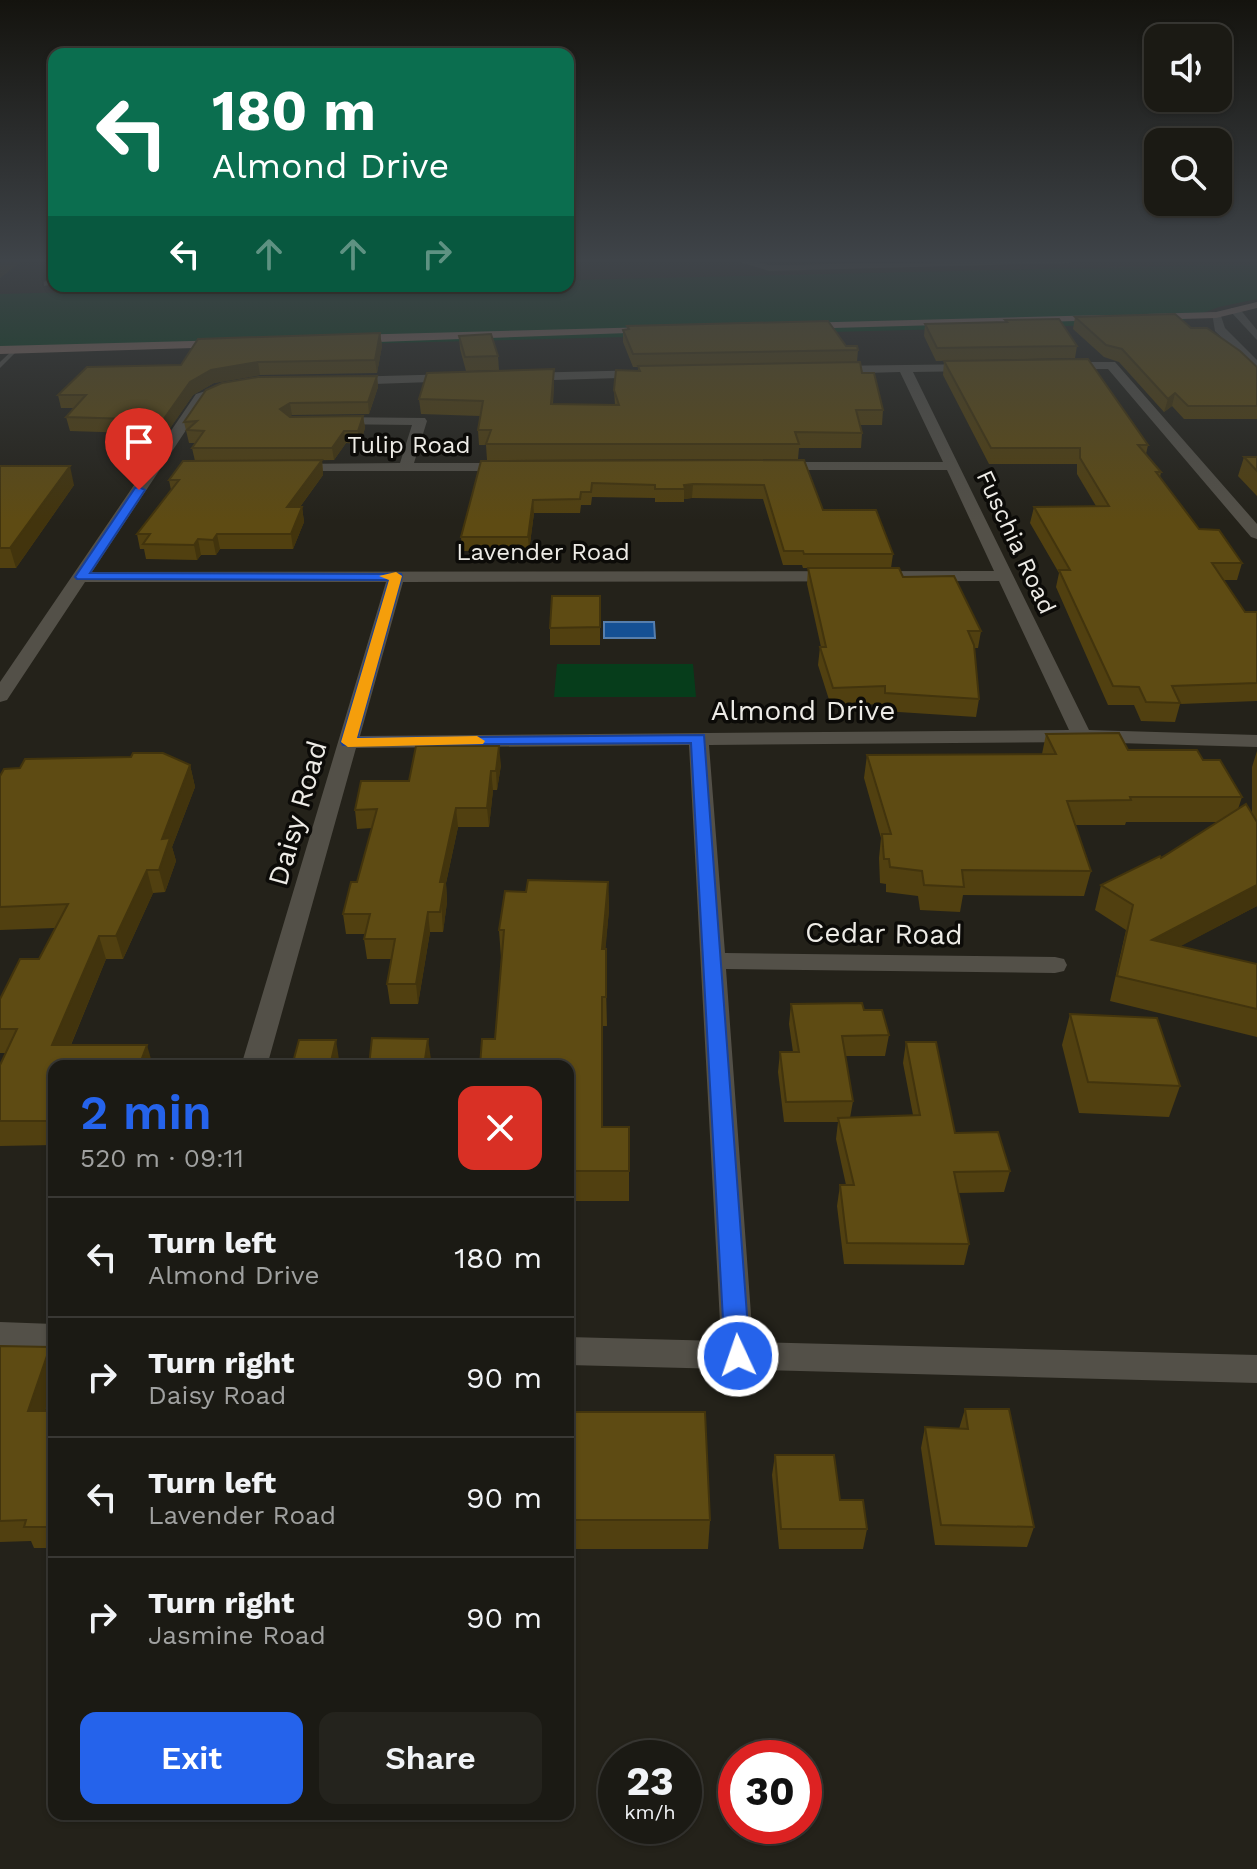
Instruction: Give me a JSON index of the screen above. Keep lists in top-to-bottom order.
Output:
{
  "streets": {
    "street": [
      "Tulip Road",
      "Fuschia Road",
      "Lavender Road",
      "Almond Drive",
      "Daisy Road",
      "Cedar Road"
    ]
  },
  "crossings": [
    ["Fuschia Road", "Lavender Road"],
    ["Fuschia Road", "Almond Drive"],
    ["Lavender Road", "Daisy Road"],
    ["Almond Drive", "Daisy Road"]
  ],
  "page": {
    "turn": ["180 m", "Almond Drive"],
    "heading": ["2 min", "520 m · 09:11"],
    "list": [
      {
        "name": "Turn left",
        "note": "Almond Drive",
        "value": "180 m"
      },
      {
        "name": "Turn right",
        "note": "Daisy Road",
        "value": "90 m"
      },
      {
        "name": "Turn left",
        "note": "Lavender Road",
        "value": "90 m"
      },
      {
        "name": "Turn right",
        "note": "Jasmine Road",
        "value": "90 m"
      }
    ],
    "buttons": ["Exit", "Share"],
    "speed": "23 km/h",
    "limit": "30"
  }
}
